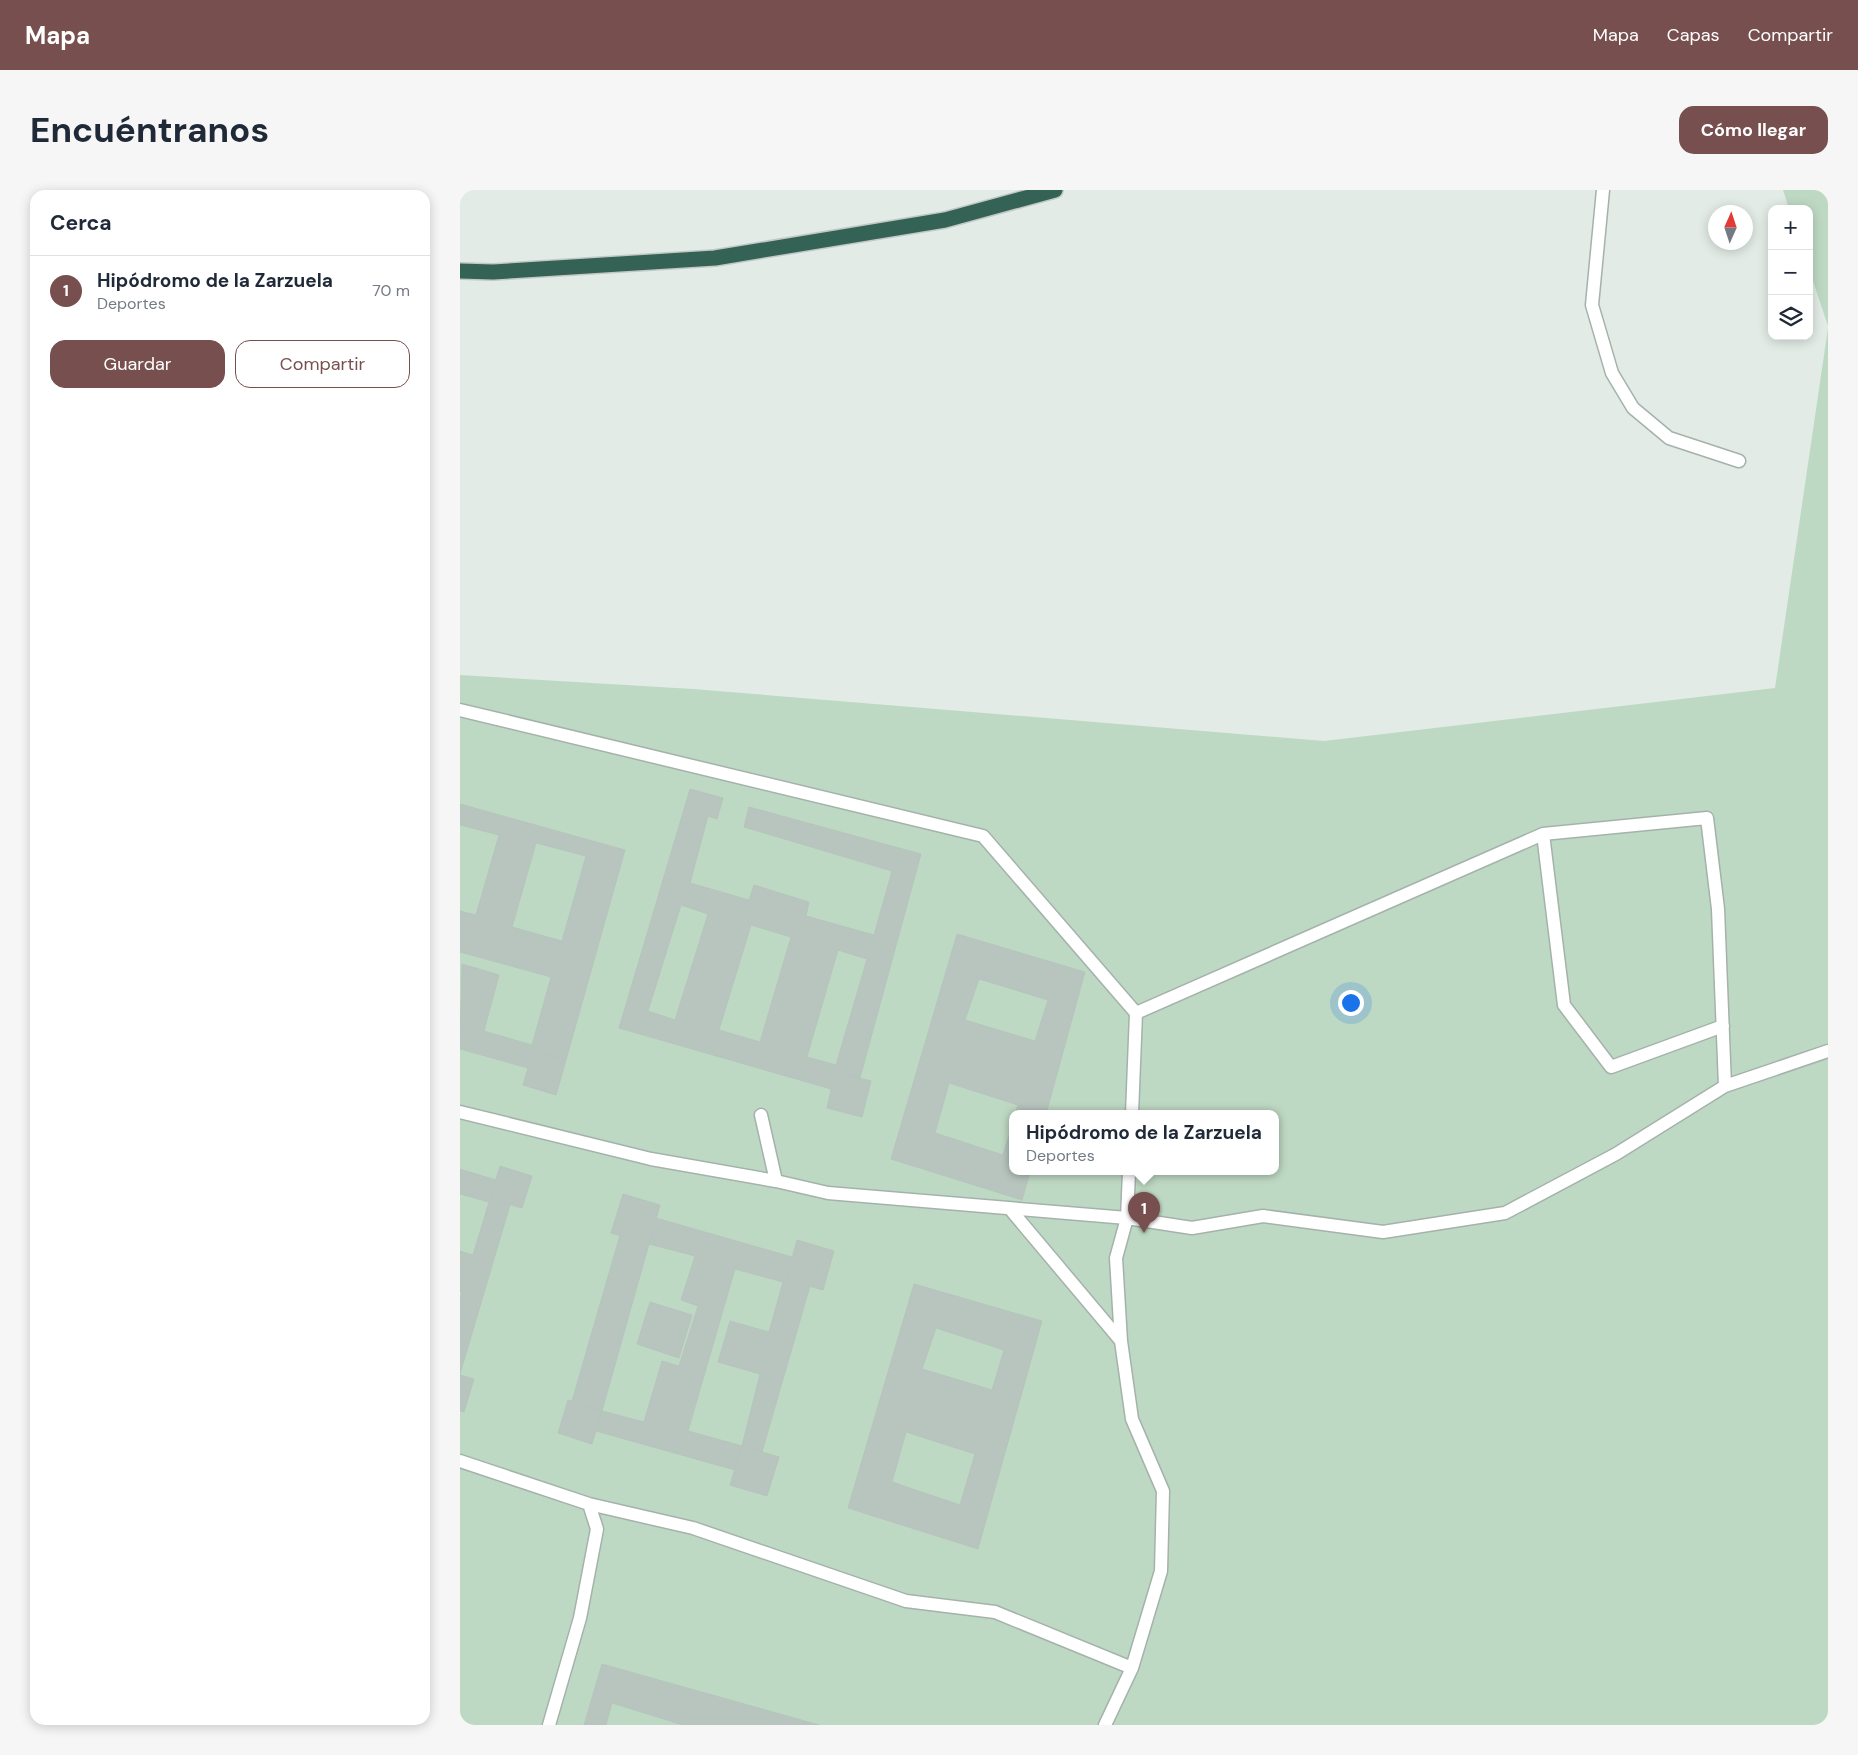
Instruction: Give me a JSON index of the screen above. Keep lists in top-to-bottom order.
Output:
{
  "north": "top",
  "page": {
    "header": "Mapa",
    "nav": ["Mapa", "Capas", "Compartir"],
    "buttons": [
      "Cómo llegar",
      ["Guardar", "Compartir"]
    ],
    "title": "Encuéntranos",
    "heading": "Cerca",
    "map_buttons": ["+", "−"],
    "list": [
      {
        "mark": "1",
        "name": "Hipódromo de la Zarzuela",
        "note": "Deportes",
        "value": "70 m"
      }
    ],
    "popup": ["Hipódromo de la Zarzuela", "Deportes"],
    "pins": "1"
  }
}
